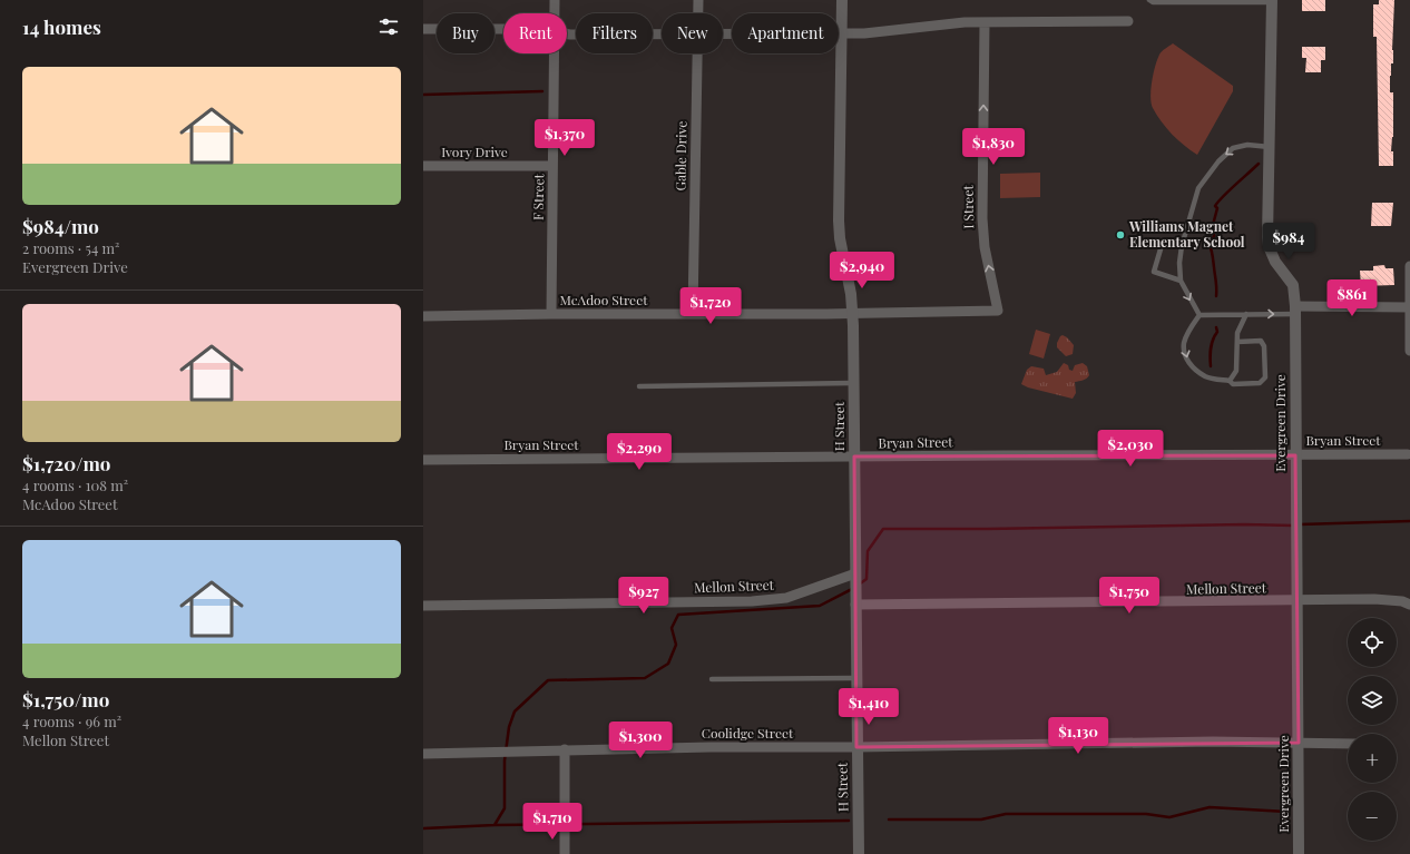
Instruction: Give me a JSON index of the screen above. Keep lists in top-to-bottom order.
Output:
{
  "streets": {
    "street": [
      "Ivory Drive",
      "Gable Drive",
      "F Street",
      "I Street",
      "McAdoo Street",
      "Evergreen Drive",
      "H Street",
      "Bryan Street",
      "Mellon Street",
      "Coolidge Street"
    ]
  },
  "crossings": [
    ["Ivory Drive", "F Street"],
    ["Gable Drive", "McAdoo Street"],
    ["F Street", "McAdoo Street"],
    ["I Street", "McAdoo Street"],
    ["McAdoo Street", "H Street"],
    ["Evergreen Drive", "Bryan Street"],
    ["Evergreen Drive", "Mellon Street"],
    ["Evergreen Drive", "Coolidge Street"],
    ["H Street", "Bryan Street"],
    ["H Street", "Mellon Street"],
    ["H Street", "Coolidge Street"]
  ],
  "one_way": ["I Street"],
  "places": ["Williams Magnet Elementary School"],
  "page": {
    "heading": "14 homes",
    "chip": [
      "Buy",
      "Rent",
      "Filters",
      "New",
      "Apartment"
    ],
    "list": [
      {
        "name": "$984/mo",
        "note": "2 rooms · 54 m² · Evergreen Drive"
      },
      {
        "name": "$1,720/mo",
        "note": "4 rooms · 108 m² · McAdoo Street"
      },
      {
        "name": "$1,750/mo",
        "note": "4 rooms · 96 m² · Mellon Street"
      }
    ],
    "price": [
      "$1,370",
      "$1,830",
      "$984",
      "$2,940",
      "$861",
      "$1,720",
      "$2,030",
      "$2,290",
      "$927",
      "$1,750",
      "$1,410",
      "$1,130",
      "$1,300",
      "$1,710"
    ],
    "map_buttons": ["+", "−"]
  }
}
